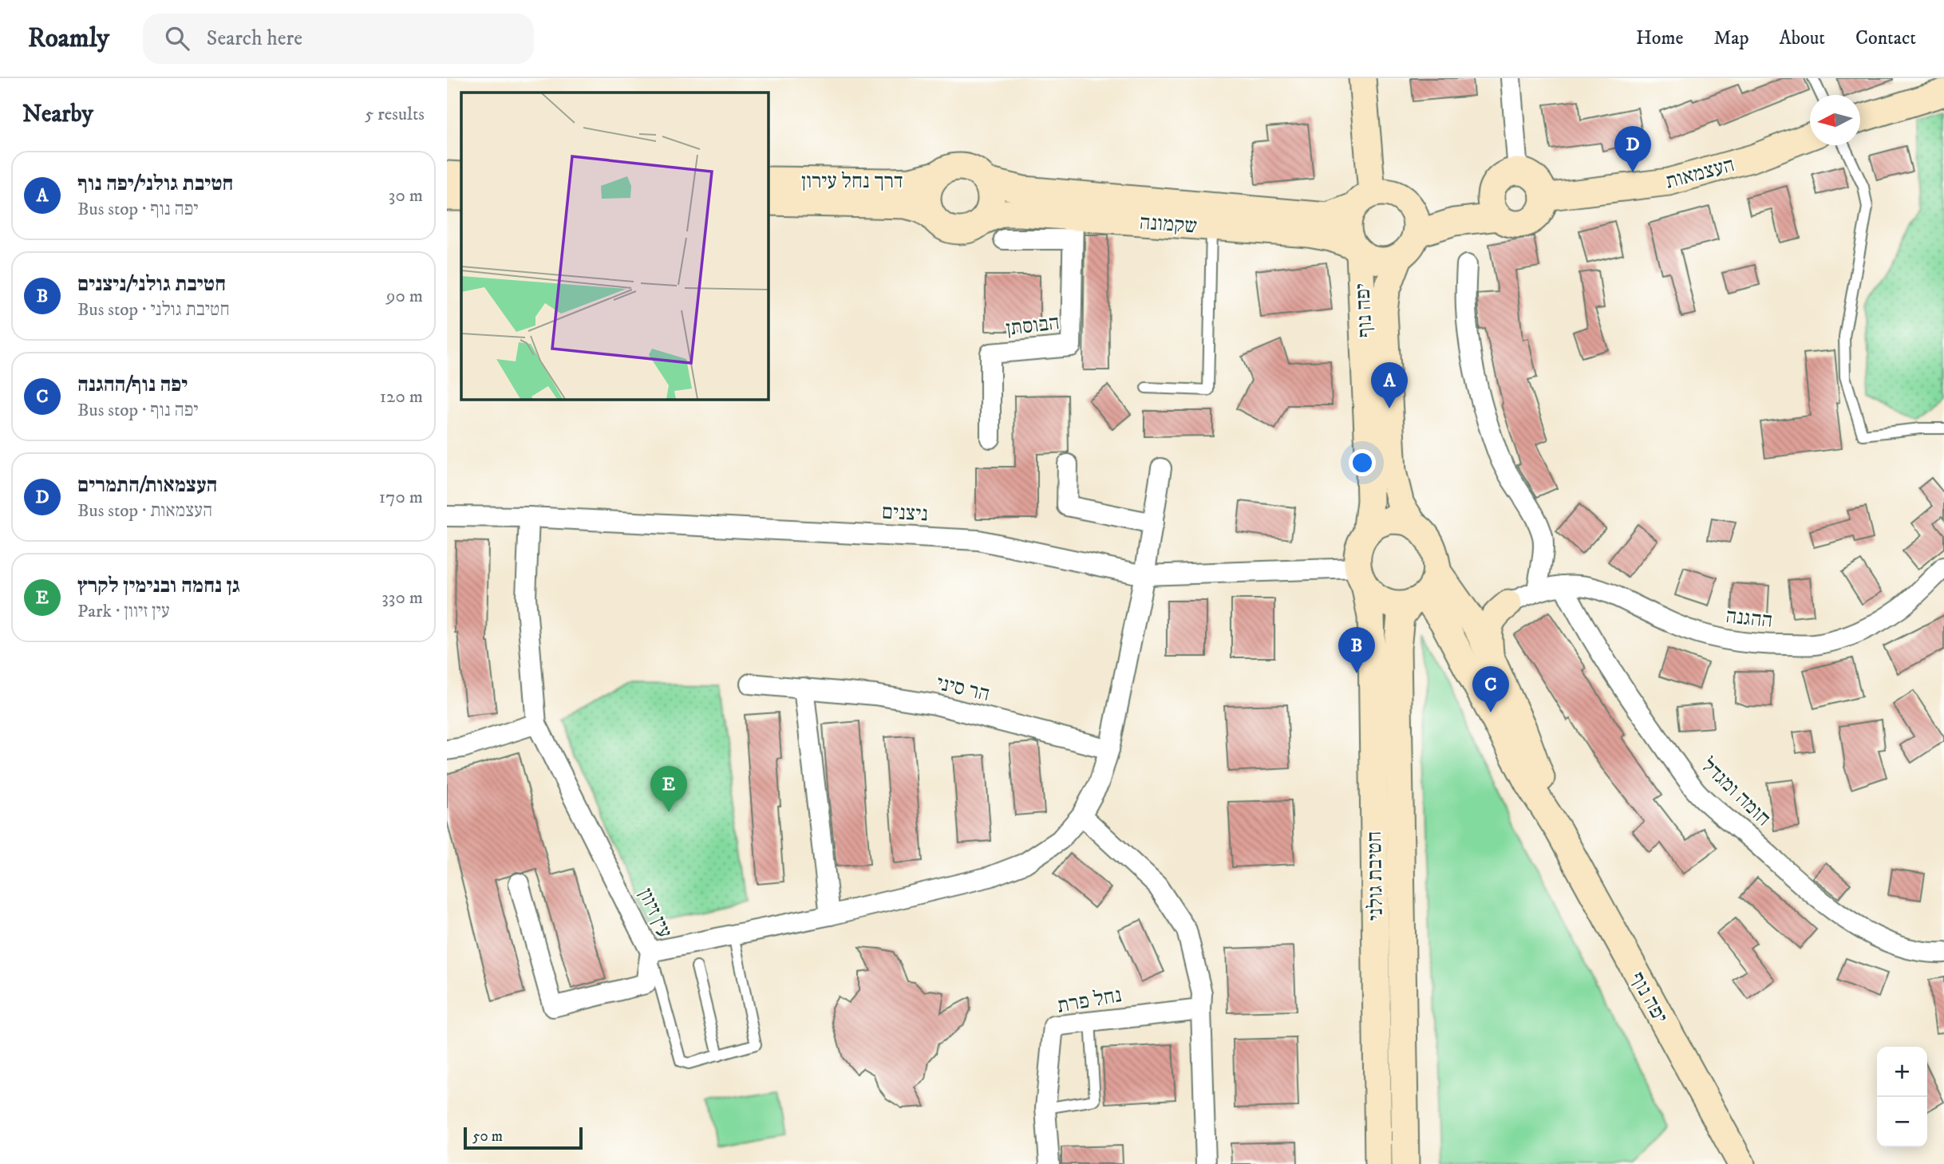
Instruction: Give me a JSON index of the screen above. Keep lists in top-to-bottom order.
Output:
{
  "streets": {
    "street": [
      "העצמאות",
      "דרך נחל עירון",
      "שקמונה",
      "יפה נוף",
      "הבוסתן",
      "ניצנים",
      "ההגנה",
      "הר סיני",
      "חומה ומגדל",
      "חטיבת גולני",
      "עין זיוון",
      "נחל פרת"
    ]
  },
  "crossings": [
    ["דרך נחל עירון", "שקמונה"],
    ["שקמונה", "יפה נוף"],
    ["שקמונה", "הבוסתן"],
    ["יפה נוף", "ניצנים"],
    ["יפה נוף", "חטיבת גולני"],
    ["ניצנים", "חטיבת גולני"],
    ["ניצנים", "עין זיוון"],
    ["ההגנה", "חומה ומגדל"]
  ],
  "scale_bar": "50 m",
  "north": "left",
  "page": {
    "header": "Roamly",
    "search": "Search here",
    "nav": [
      "Home",
      "Map",
      "About",
      "Contact"
    ],
    "heading": ["Nearby", "5 results"],
    "pins": [
      "D",
      "A",
      "B",
      "C",
      "E"
    ],
    "list": [
      {
        "mark": "A",
        "name": "חטיבת גולני/יפה נוף",
        "note": "Bus stop · יפה נוף",
        "value": "30 m"
      },
      {
        "mark": "B",
        "name": "חטיבת גולני/ניצנים",
        "note": "Bus stop · חטיבת גולני",
        "value": "90 m"
      },
      {
        "mark": "C",
        "name": "יפה נוף/ההגנה",
        "note": "Bus stop · יפה נוף",
        "value": "120 m"
      },
      {
        "mark": "D",
        "name": "העצמאות/התמרים",
        "note": "Bus stop · העצמאות",
        "value": "170 m"
      },
      {
        "mark": "E",
        "name": "גן נחמה ובנימין לקרץ",
        "note": "Park · עין זיוון",
        "value": "330 m"
      }
    ],
    "map_buttons": ["+", "−"],
    "scale": "50 m"
  }
}
